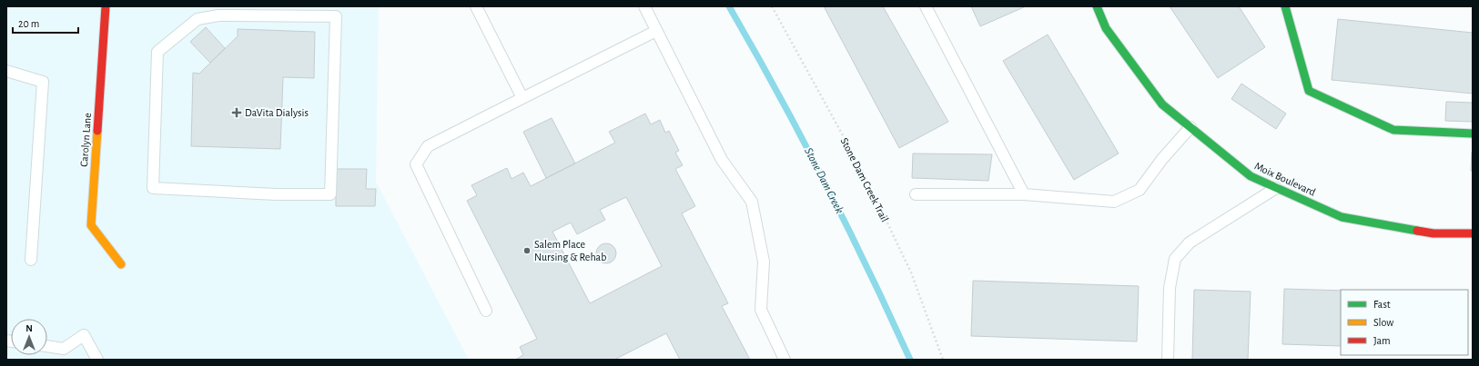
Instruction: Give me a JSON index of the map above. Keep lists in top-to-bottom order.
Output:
{
  "streets": {
    "street": ["Carolyn Lane", "Moix Boulevard"],
    "path": ["Stone Dam Creek Trail"]
  },
  "water": ["Stone Dam Creek"],
  "places": {
    "health": ["DaVita Dialysis"],
    "other": ["Salem Place Nursing & Rehab"]
  },
  "legend": ["Fast", "Slow", "Jam"],
  "scale_bar": "20 m",
  "north": "top"
}
